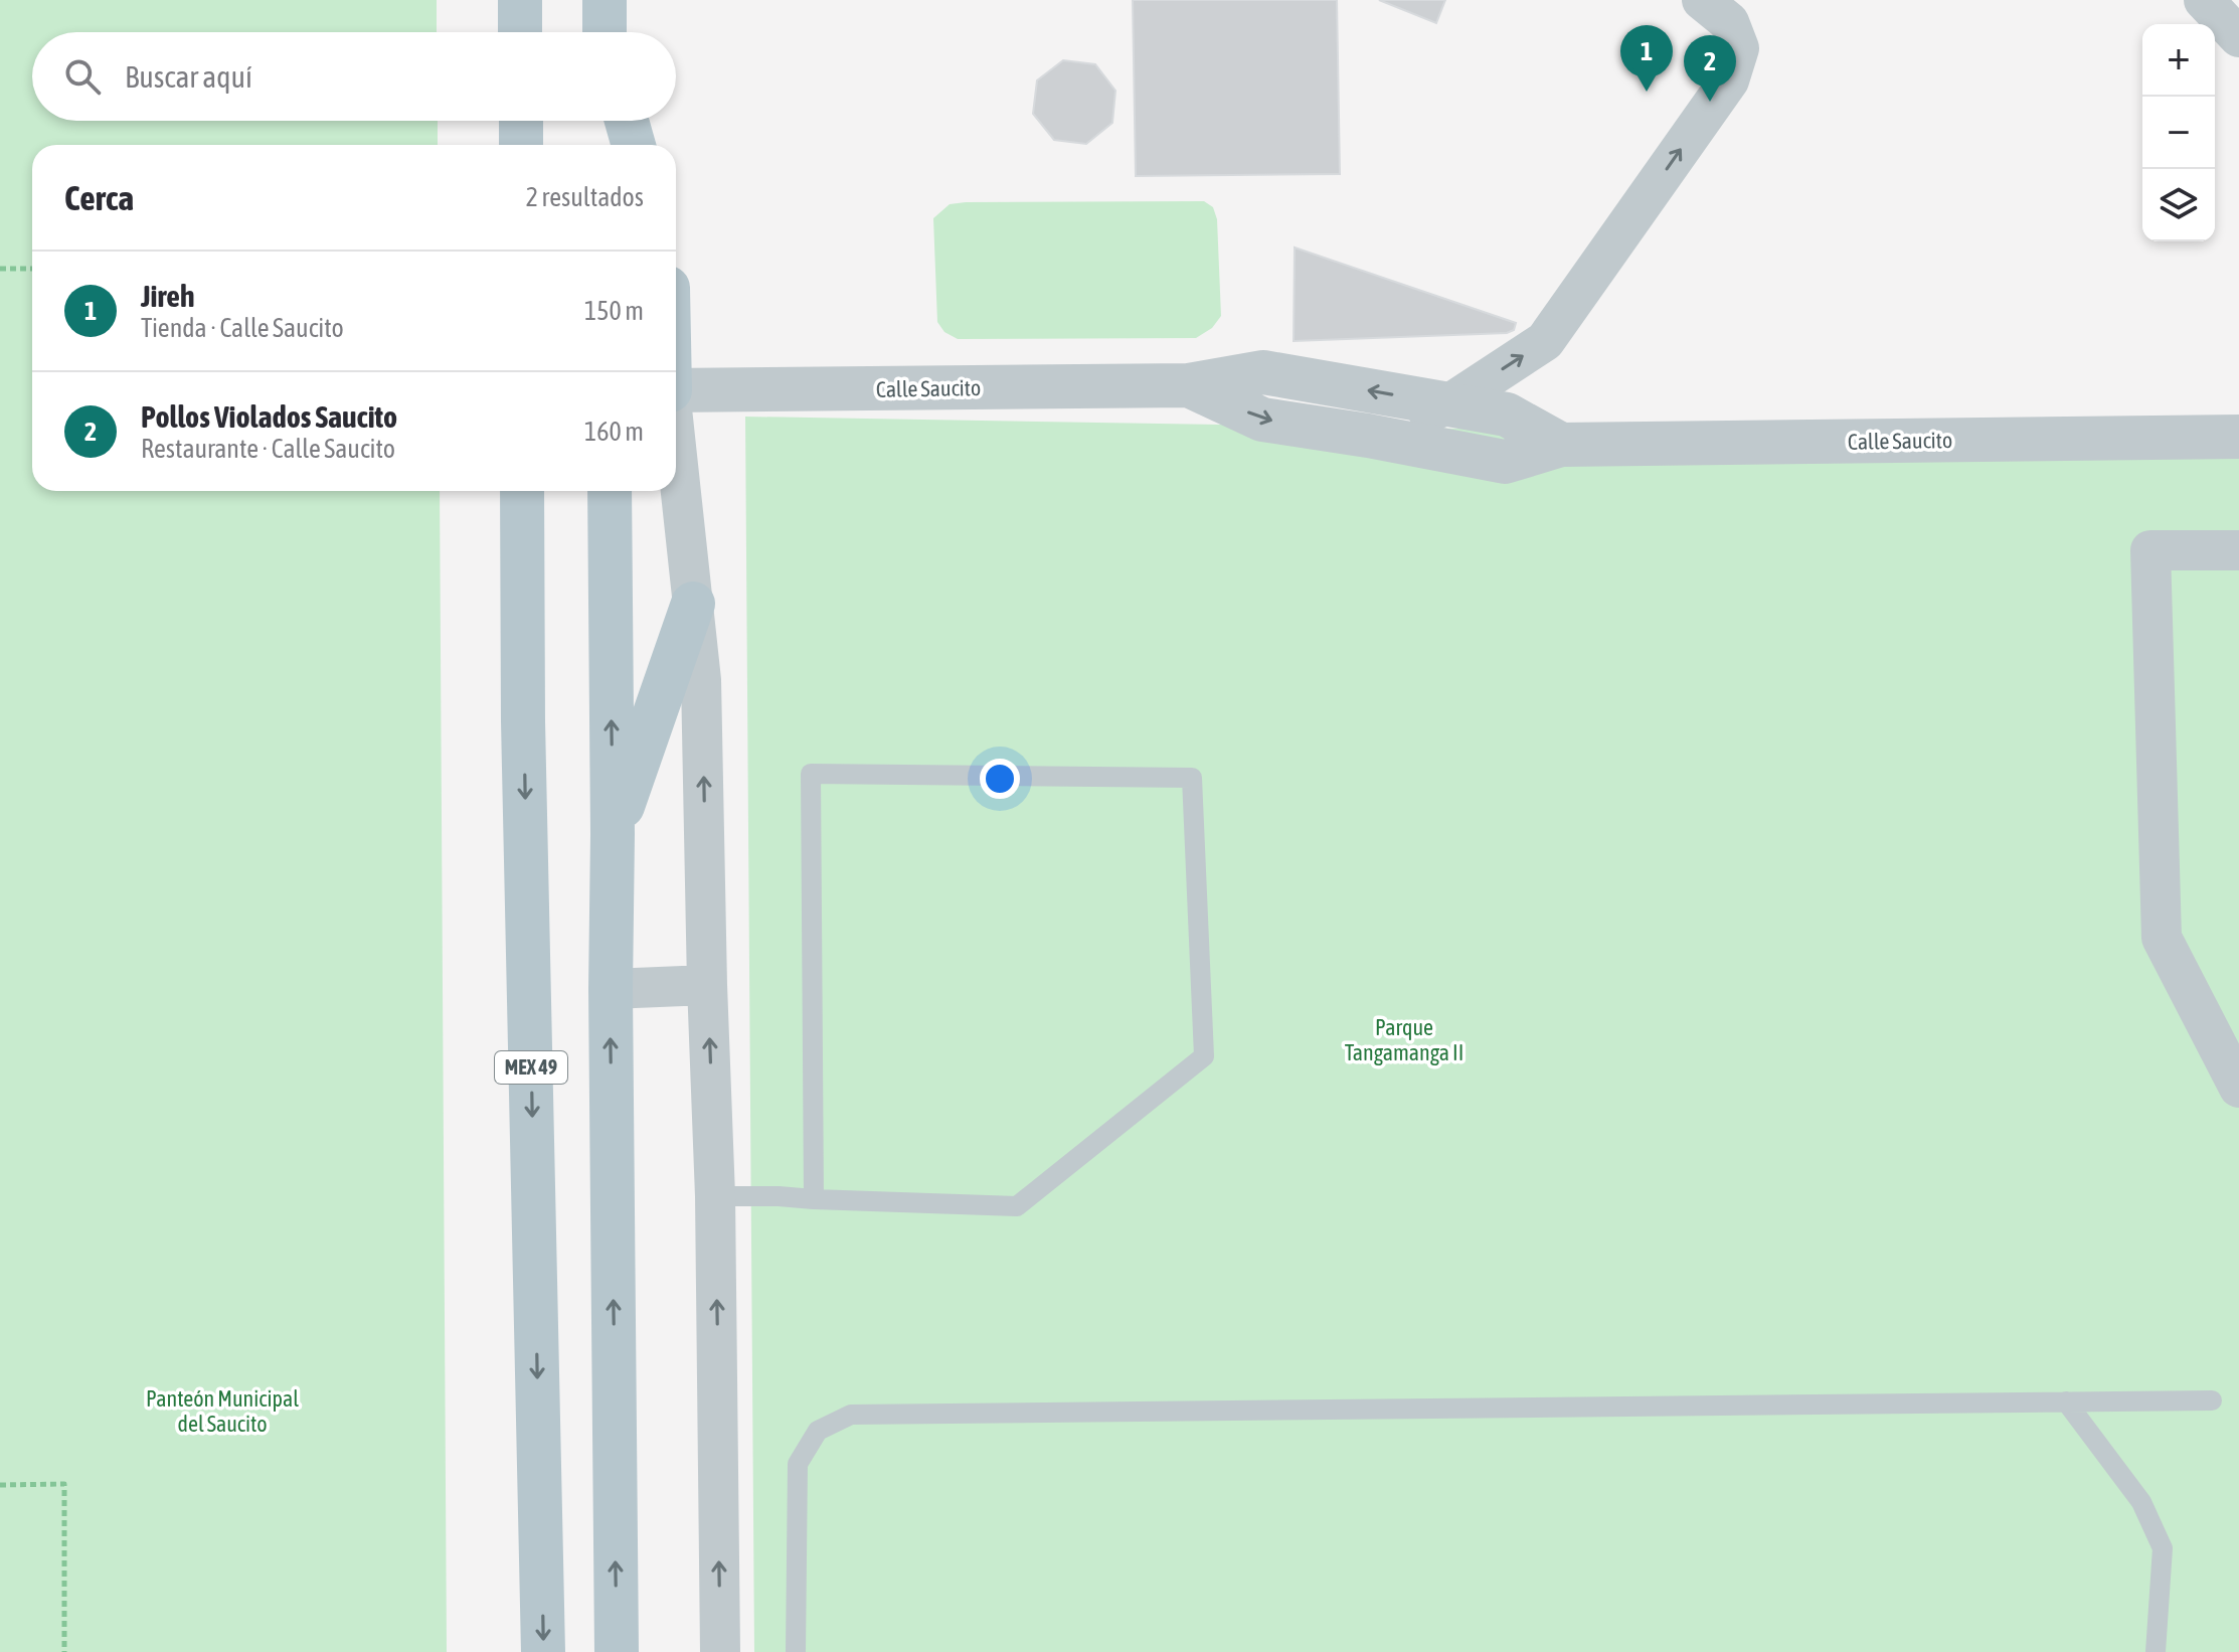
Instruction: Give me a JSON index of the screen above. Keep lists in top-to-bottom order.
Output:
{
  "streets": {
    "main road": ["MEX 49"],
    "street": ["Calle Saucito"]
  },
  "parks": ["Parque Tangamanga II", "Panteón Municipal del Saucito"],
  "page": {
    "map_buttons": ["+", "−"],
    "pins": ["1", "2"],
    "search": "Buscar aquí",
    "heading": ["Cerca", "2 resultados"],
    "list": [
      {
        "mark": "1",
        "name": "Jireh",
        "note": "Tienda · Calle Saucito",
        "value": "150 m"
      },
      {
        "mark": "2",
        "name": "Pollos Violados Saucito",
        "note": "Restaurante · Calle Saucito",
        "value": "160 m"
      }
    ]
  }
}
